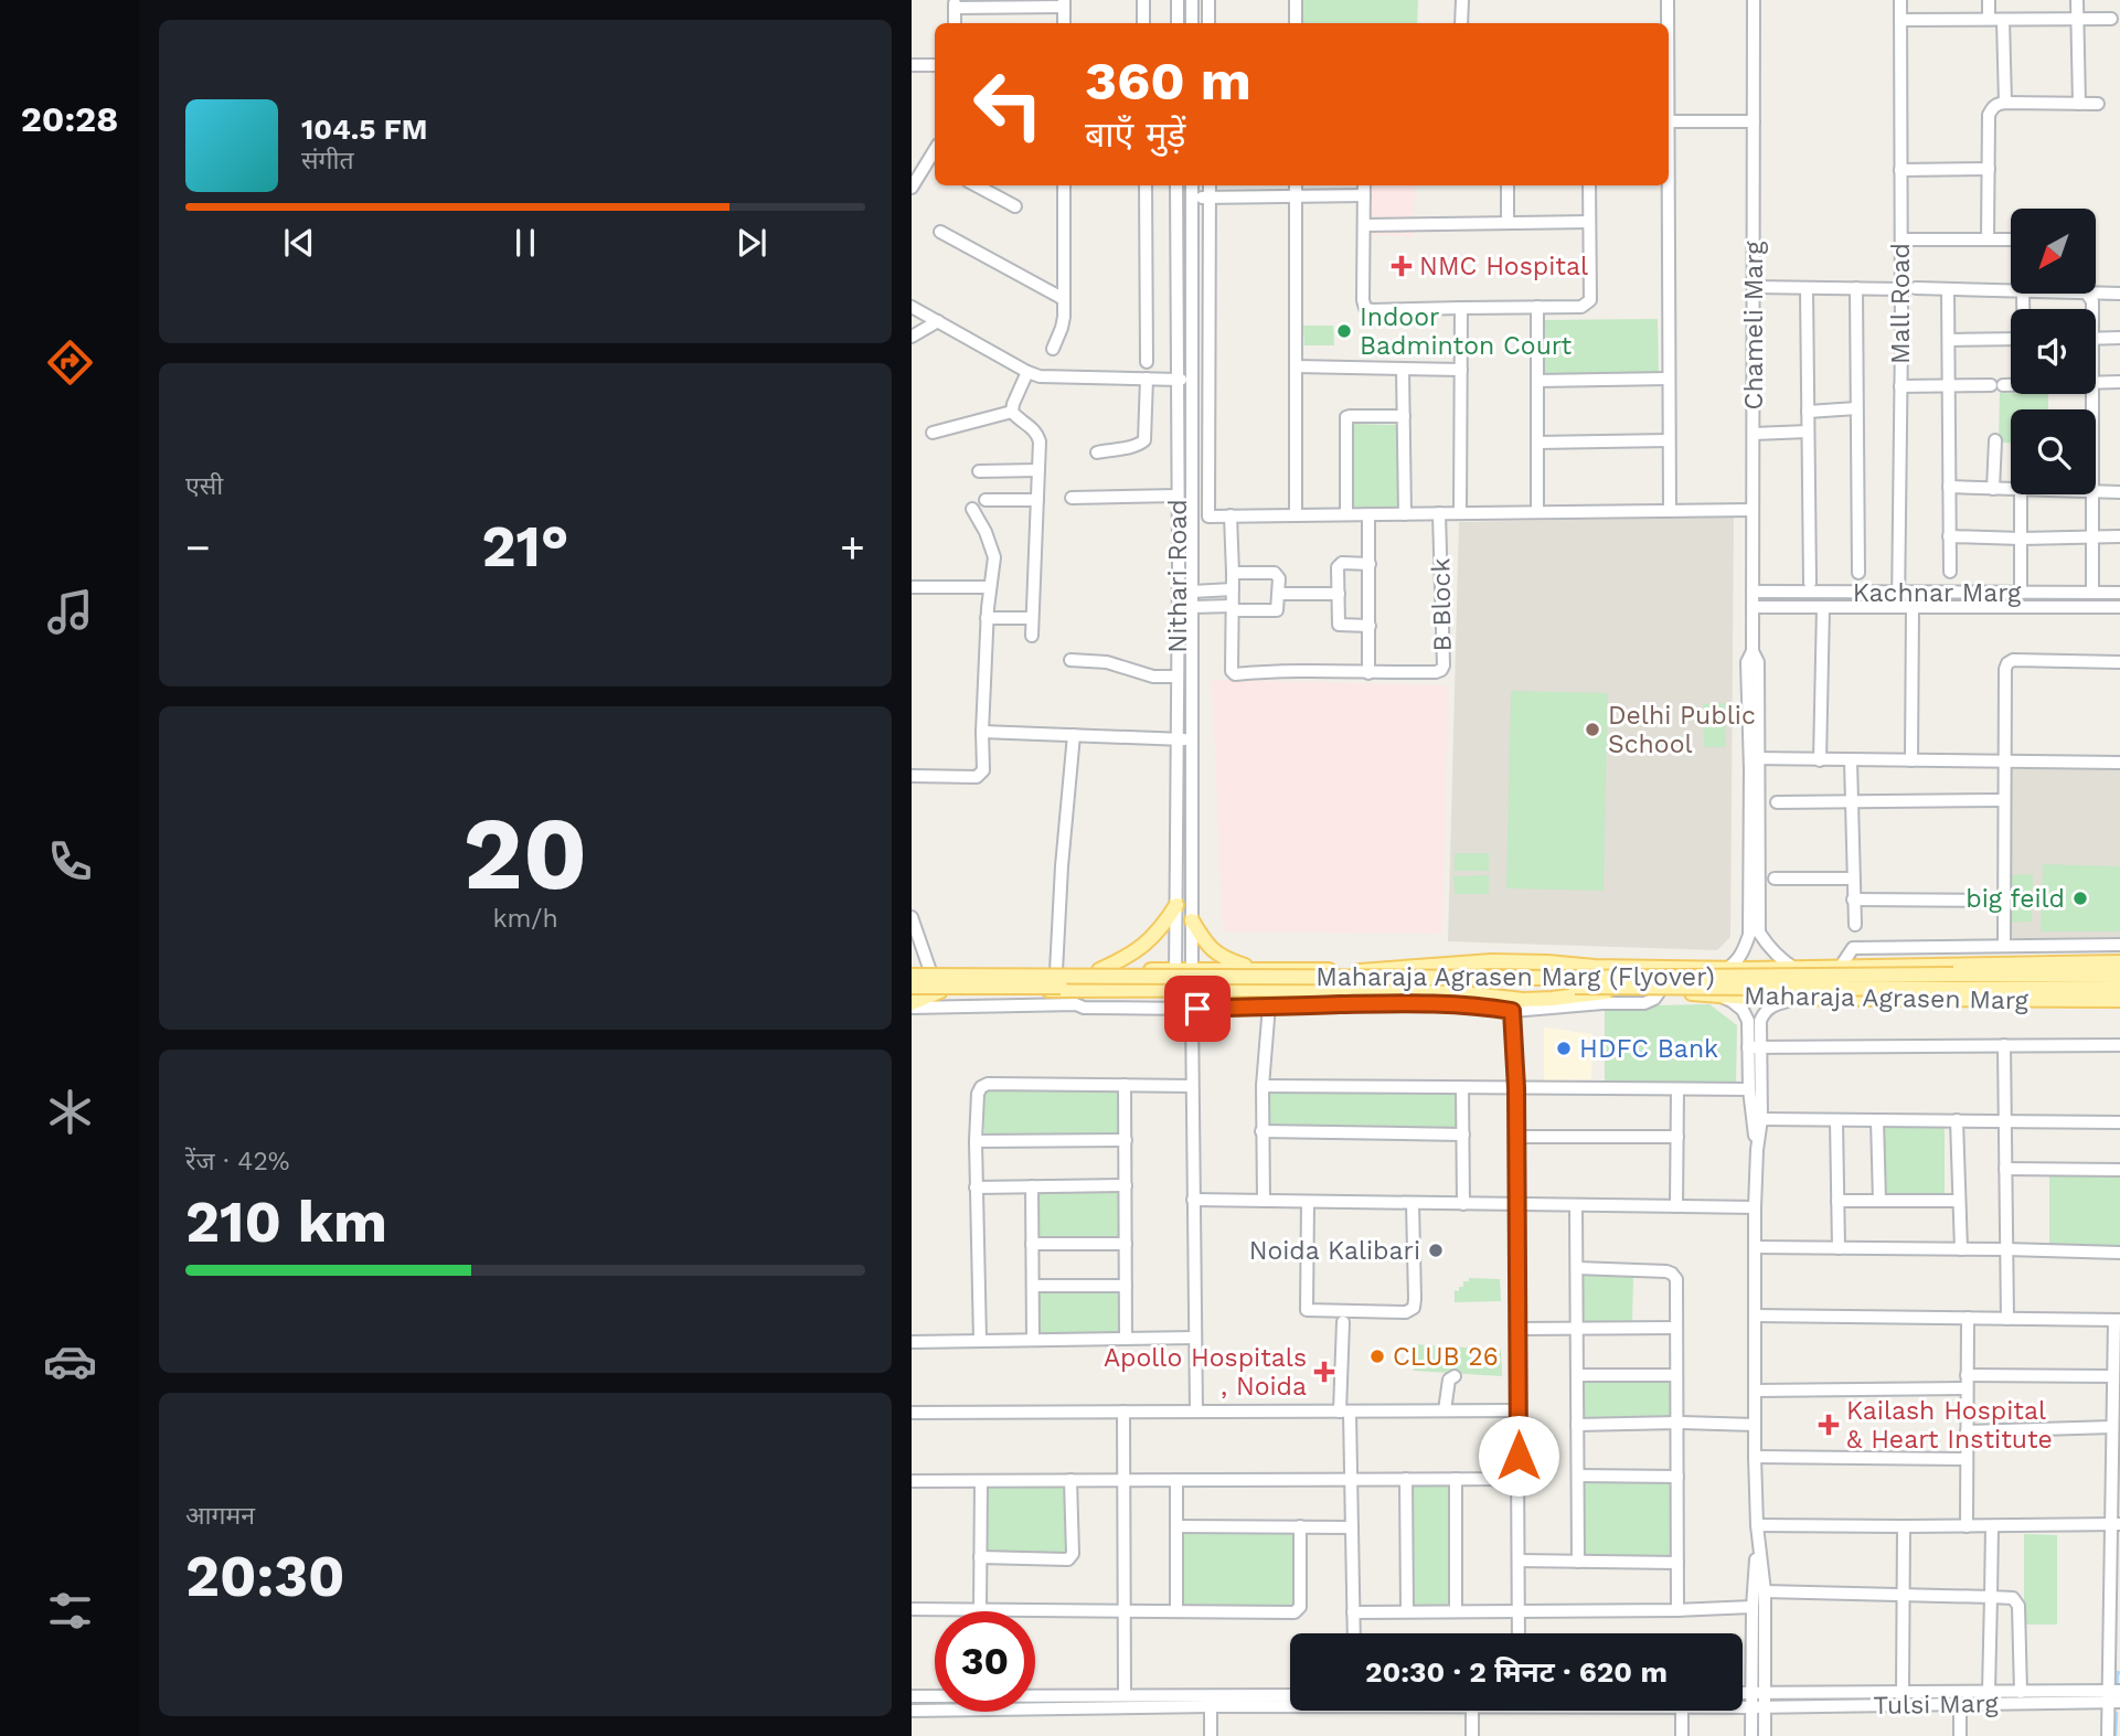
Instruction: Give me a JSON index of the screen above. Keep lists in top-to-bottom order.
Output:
{
  "streets": {
    "main road": ["Maharaja Agrasen Marg (Flyover)", "Maharaja Agrasen Marg"],
    "street": [
      "Mall Road",
      "Chameli Marg",
      "Nithari Road",
      "Kachnar Marg",
      "B Block",
      "Tulsi Marg"
    ]
  },
  "crossings": [
    ["Mall Road", "Kachnar Marg"],
    ["Chameli Marg", "Kachnar Marg"],
    ["Chameli Marg", "Maharaja Agrasen Marg"],
    ["Nithari Road", "Maharaja Agrasen Marg"],
    ["Maharaja Agrasen Marg (Flyover)", "Maharaja Agrasen Marg"]
  ],
  "places": {
    "health": ["NMC Hospital", "Apollo Hospitals , Noida", "Kailash Hospital & Heart Institute"],
    "other": [
      "Indoor Badminton Court",
      "Delhi Public School",
      "big feild",
      "HDFC Bank",
      "Noida Kalibari",
      "CLUB 26"
    ]
  },
  "north": "bottom left",
  "page": {
    "tabs": "20:28",
    "turn": ["360 m", "बाएँ मुड़ें"],
    "song": ["104.5 FM", "संगीत"],
    "tile": [
      "एसी",
      ["20", "km/h"],
      ["रेंज · 42%", "210 km"],
      ["आगमन", "20:30"]
    ],
    "heat": ["−", "21°", "+"],
    "limit": "30",
    "trip": "20:30 · 2 मिनट · 620 m"
  }
}
